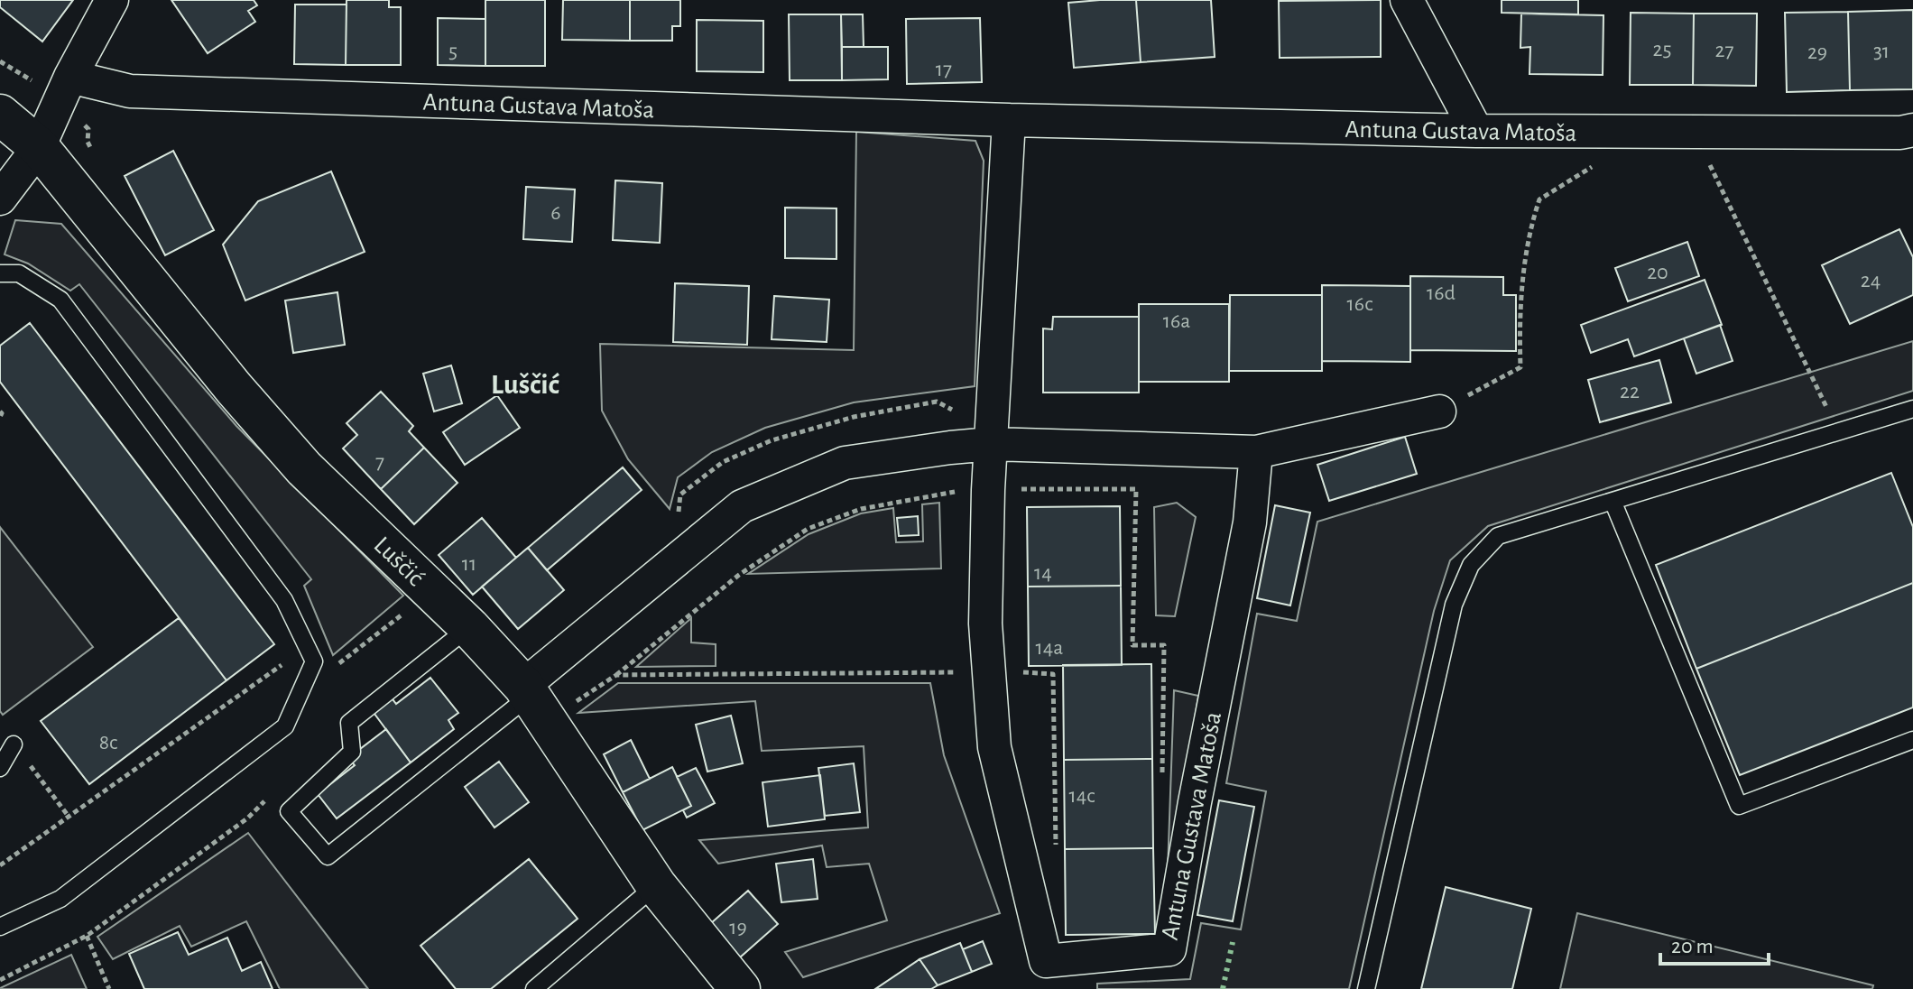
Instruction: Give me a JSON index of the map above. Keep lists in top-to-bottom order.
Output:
{
  "streets": {
    "main road": ["Luščić"],
    "street": ["Antuna Gustava Matoša"]
  },
  "districts": ["Luščić"],
  "house_numbers": [
    "25",
    "27",
    "5",
    "31",
    "29",
    "17",
    "6",
    "20",
    "24",
    "16d",
    "16c",
    "16a",
    "22",
    "7",
    "11",
    "14",
    "14a",
    "8c",
    "14c",
    "19"
  ],
  "scale_bar": "20 m"
}
